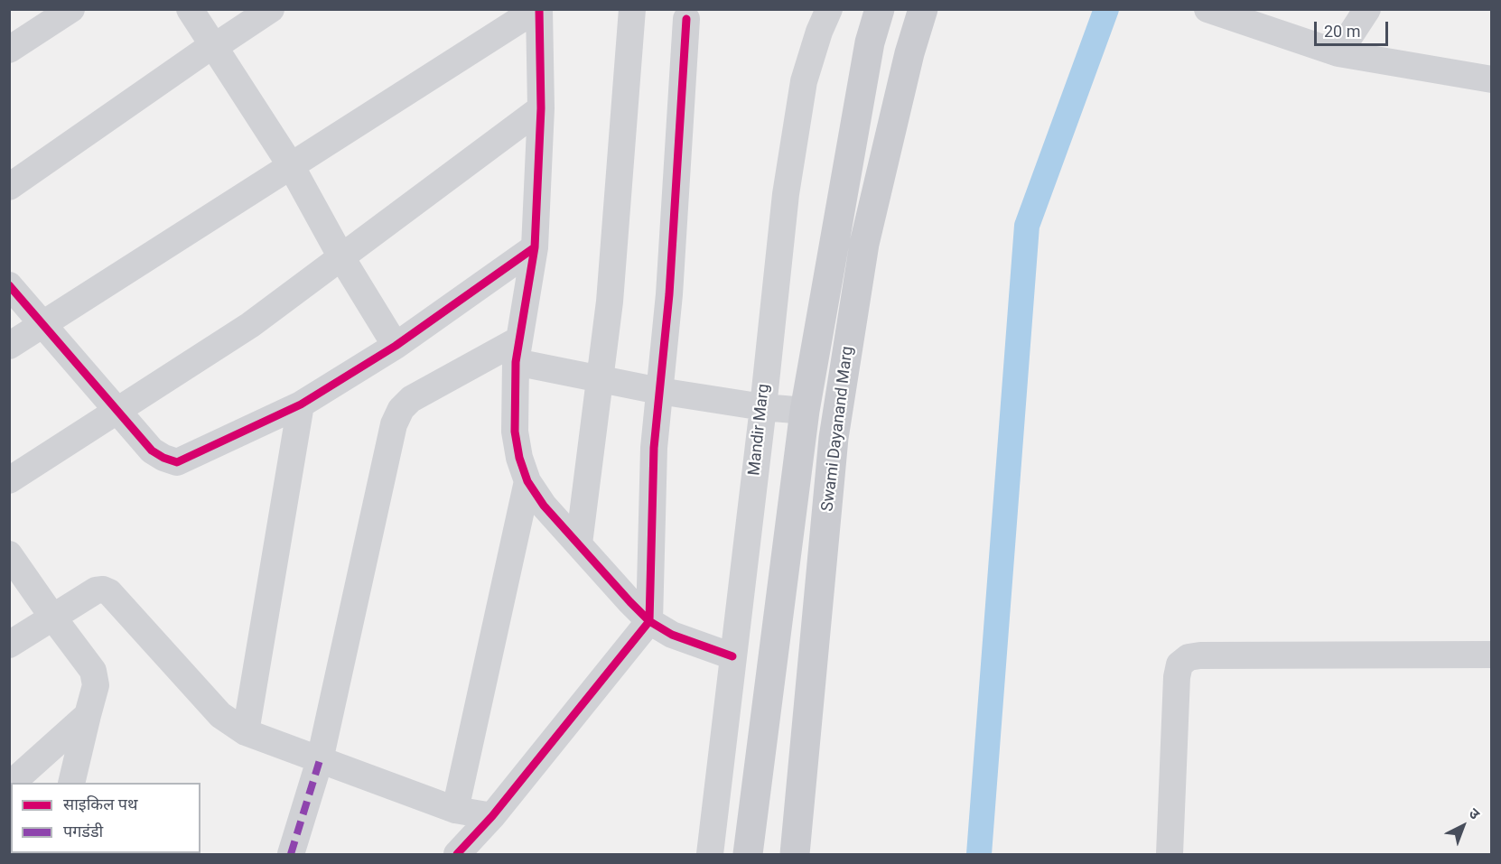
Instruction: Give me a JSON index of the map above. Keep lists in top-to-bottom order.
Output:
{
  "streets": {
    "main road": ["Swami Dayanand Marg"],
    "street": ["Mandir Marg"]
  },
  "legend": ["साइकिल पथ", "पगडंडी"],
  "scale_bar": "20 m",
  "north": "top right"
}
